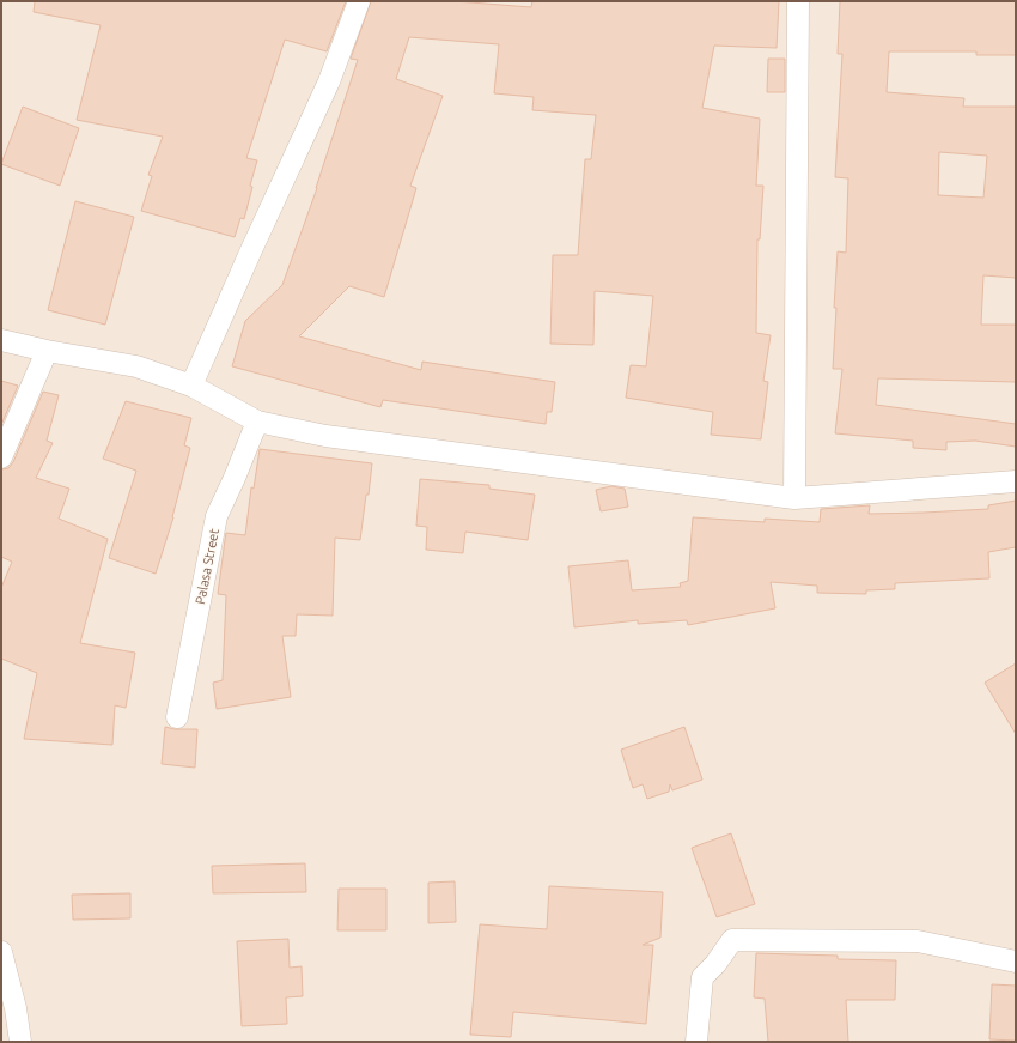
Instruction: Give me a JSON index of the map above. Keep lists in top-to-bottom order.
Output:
{
  "streets": {
    "street": ["Palasa Street"]
  }
}
